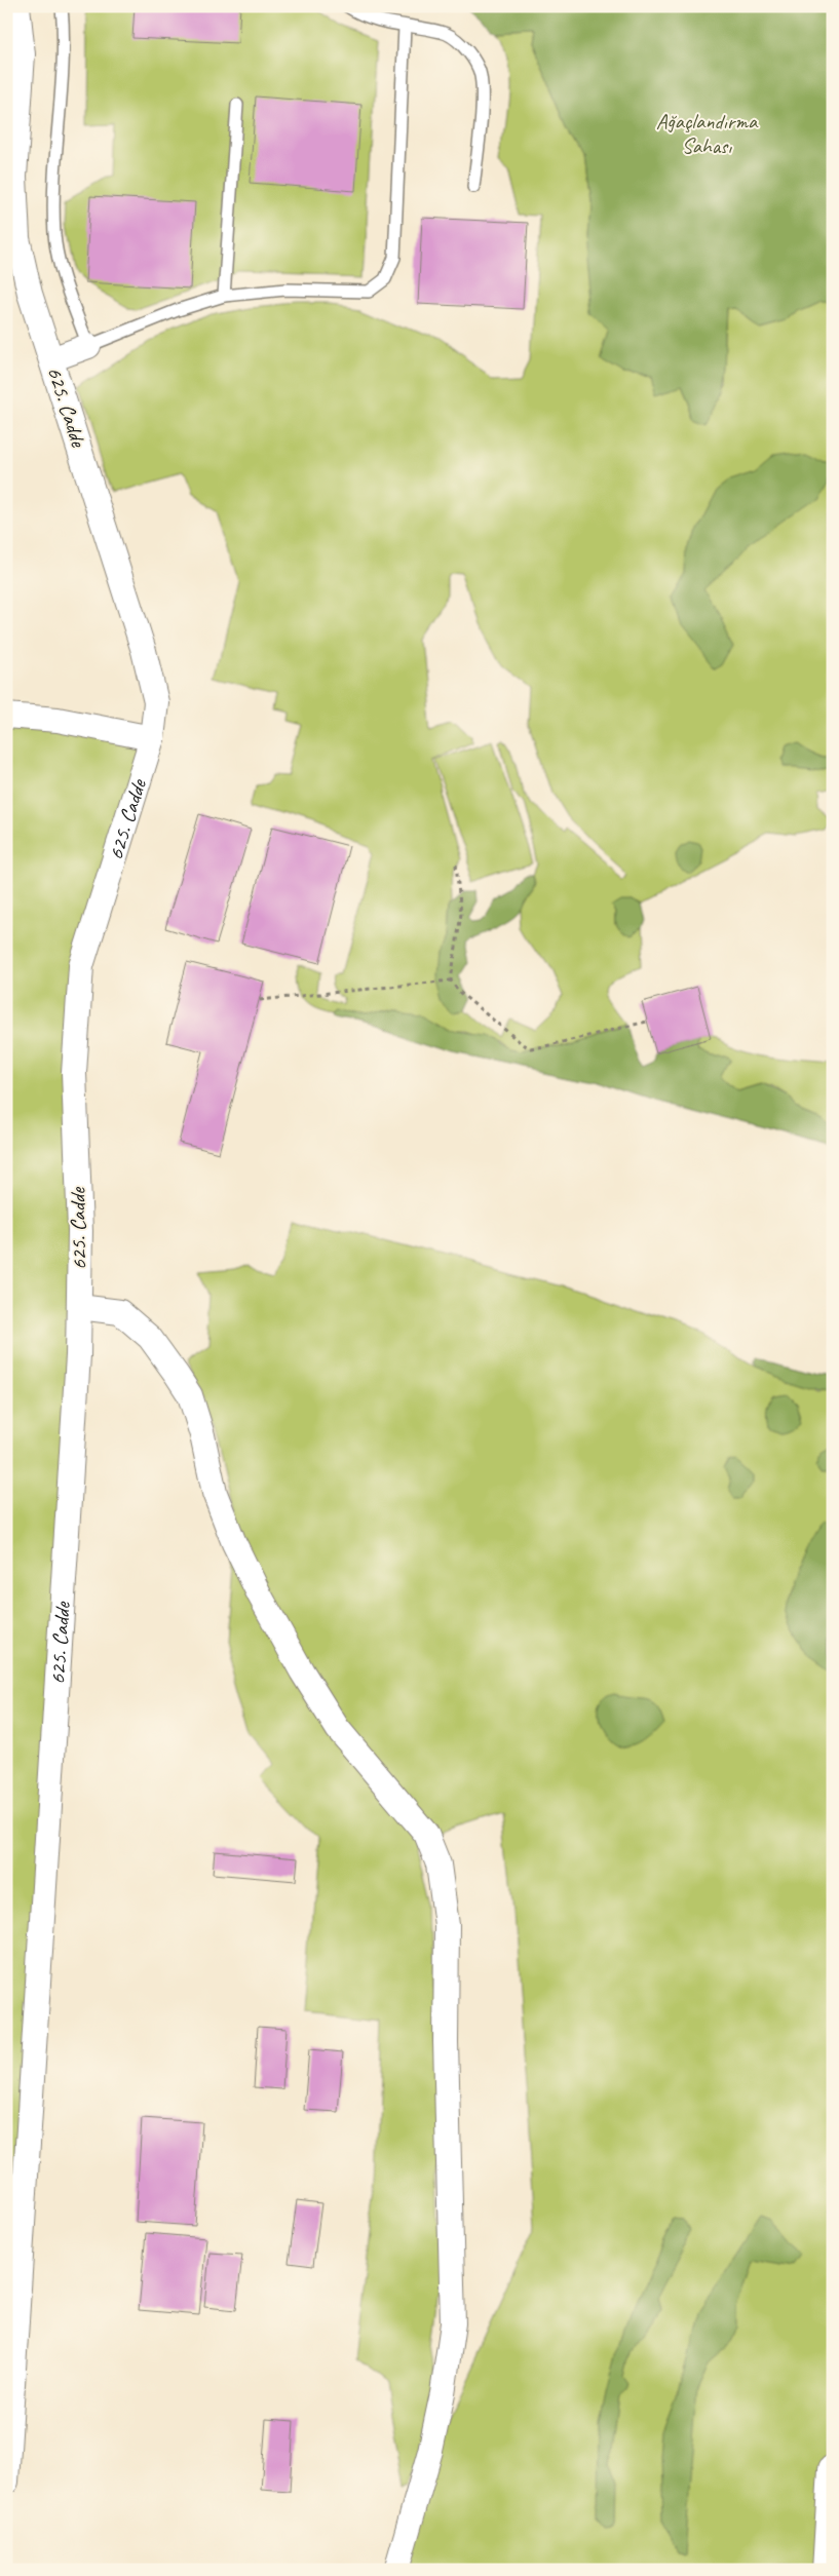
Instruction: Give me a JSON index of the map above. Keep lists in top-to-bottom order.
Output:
{
  "streets": {
    "street": ["625. Cadde"]
  },
  "parks": ["Ağaçlandırma Sahası"]
}
